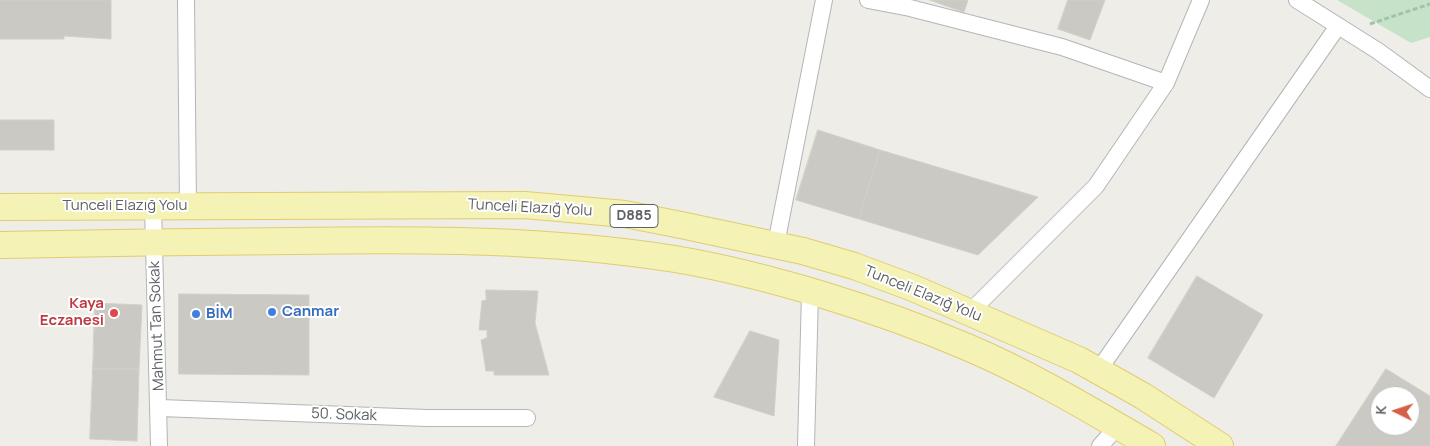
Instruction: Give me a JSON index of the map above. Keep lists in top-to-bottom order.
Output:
{
  "streets": {
    "main road": ["Tunceli Elazığ Yolu", "D885"],
    "street": ["Mahmut Tan Sokak", "50. Sokak"]
  },
  "crossings": [
    ["Tunceli Elazığ Yolu", "Mahmut Tan Sokak"],
    ["Mahmut Tan Sokak", "50. Sokak"]
  ],
  "places": ["Canmar", "Kaya Eczanesi", "BİM"],
  "north": "left"
}
